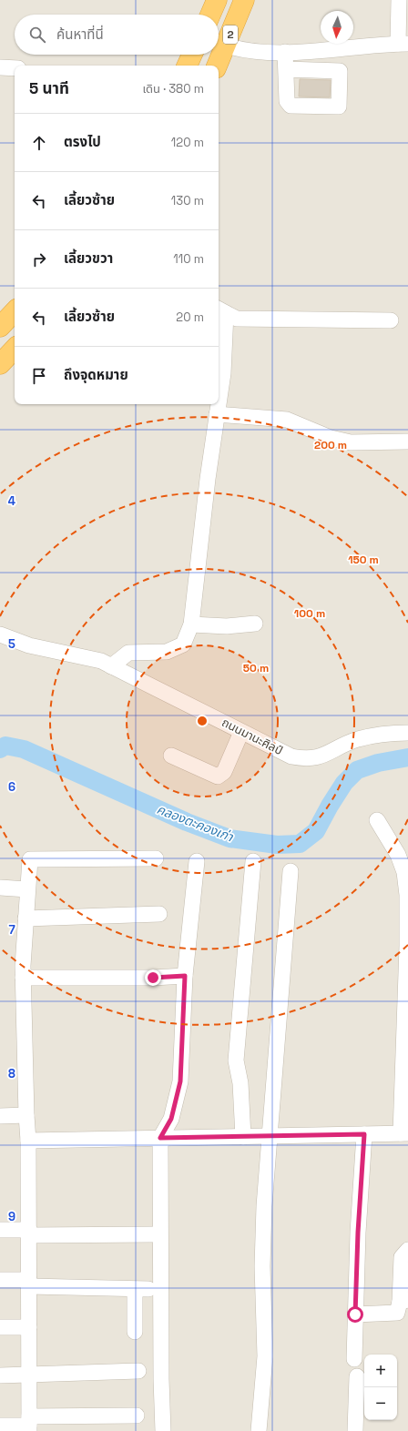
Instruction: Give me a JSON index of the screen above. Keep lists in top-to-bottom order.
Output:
{
  "streets": {
    "highway": ["2"],
    "street": ["ถนนมานะศิลป์"]
  },
  "water": ["คลองตะคองเก่า"],
  "north": "bottom",
  "page": {
    "search": "ค้นหาที่นี่",
    "heading": ["5 นาที", "เดิน · 380 m"],
    "list": [
      ["ตรงไป", "120 m"],
      ["เลี้ยวซ้าย", "130 m"],
      ["เลี้ยวขวา", "110 m"],
      ["เลี้ยวซ้าย", "20 m"],
      "ถึงจุดหมาย"
    ],
    "map_buttons": ["+", "−"]
  },
  "grid": {
    "rows": [
      "4",
      "5",
      "6",
      "7",
      "8",
      "9"
    ]
  },
  "rings": [
    "200 m",
    "150 m",
    "100 m",
    "50 m"
  ]
}
